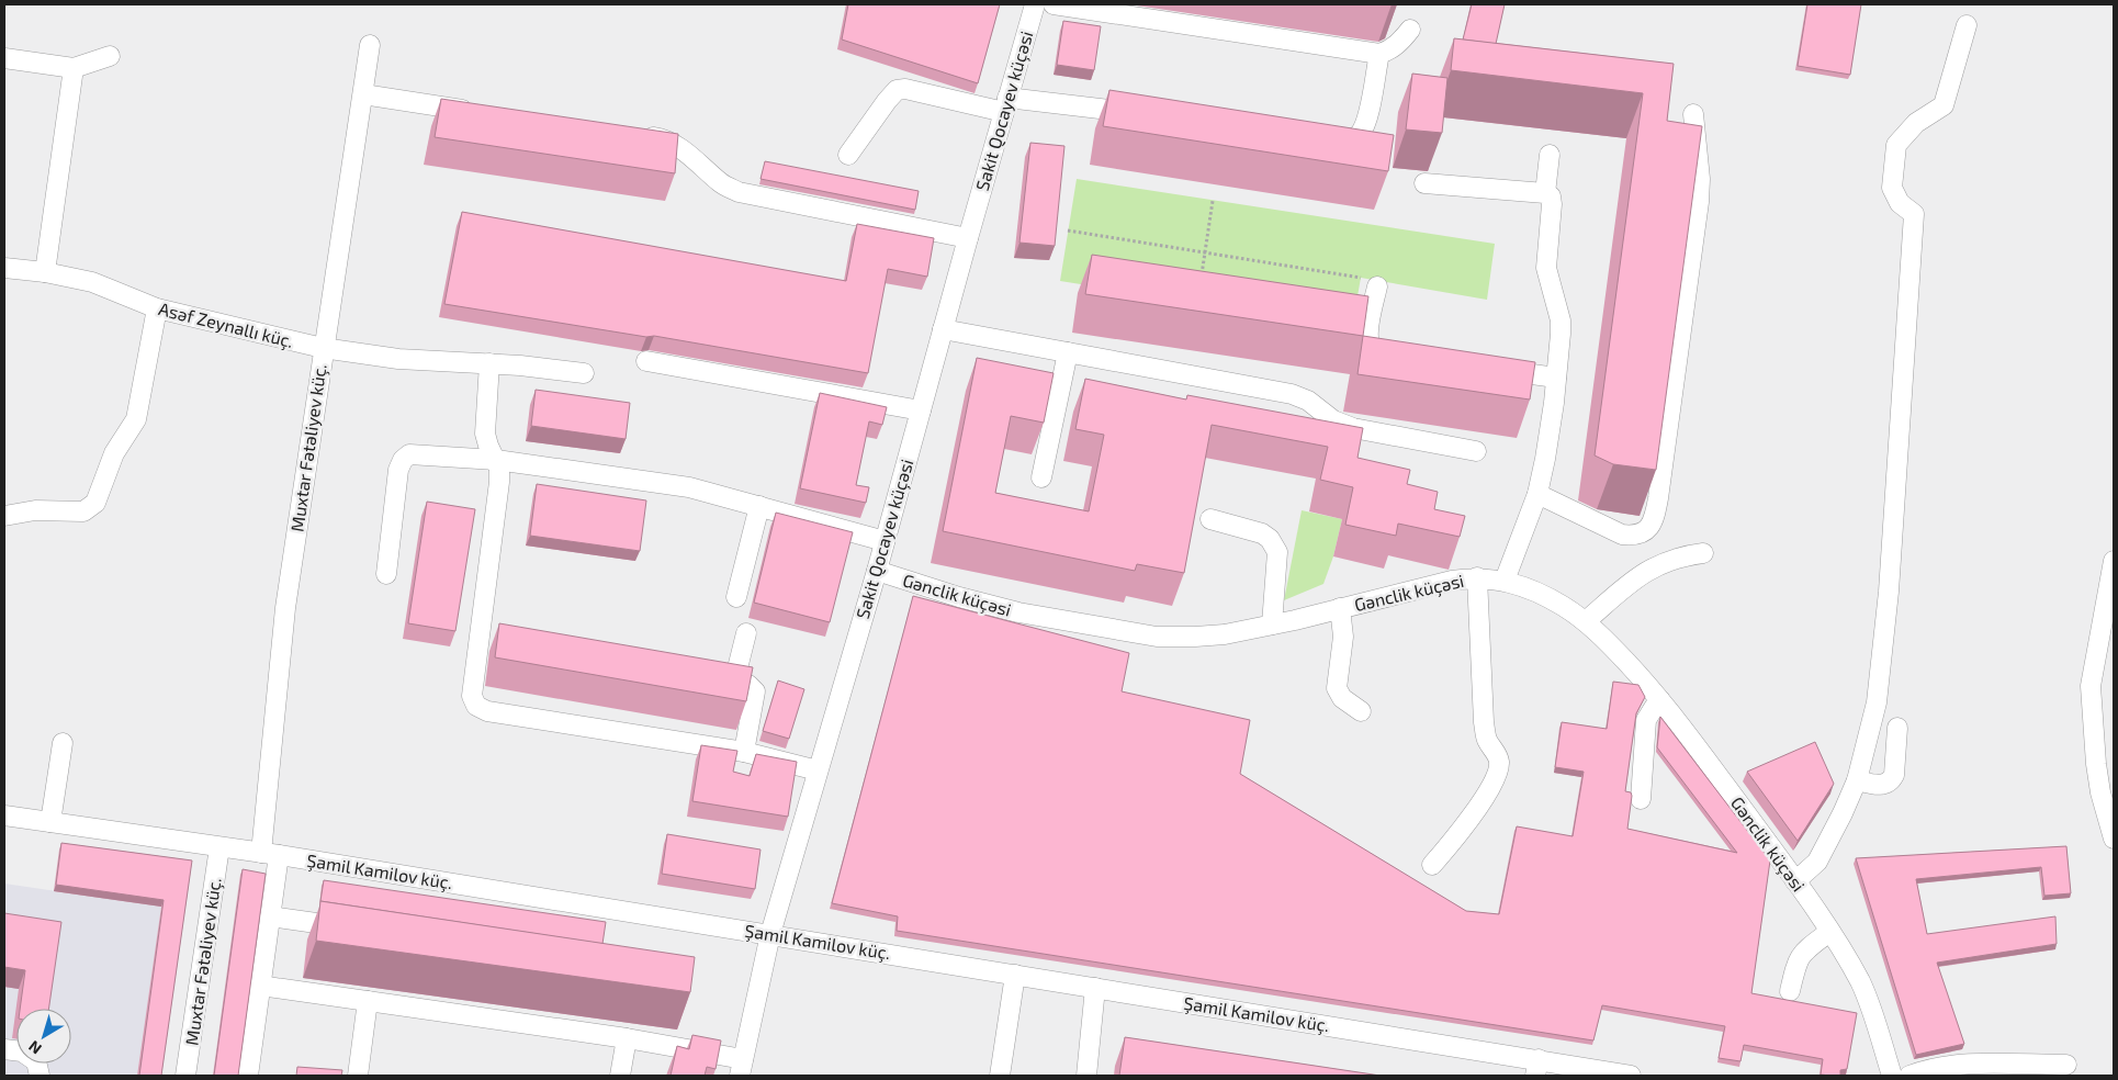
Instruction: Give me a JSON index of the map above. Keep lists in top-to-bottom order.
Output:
{
  "streets": {
    "street": [
      "Sakit Qocayev küçəsi",
      "Asəf Zeynallı küç.",
      "Muxtar Fətəliyev küç.",
      "Gənclik küçəsi",
      "Şamil Kamilov küç."
    ]
  },
  "crossings": [
    ["Sakit Qocayev küçəsi", "Gənclik küçəsi"],
    ["Sakit Qocayev küçəsi", "Şamil Kamilov küç."],
    ["Asəf Zeynallı küç.", "Muxtar Fətəliyev küç."],
    ["Muxtar Fətəliyev küç.", "Şamil Kamilov küç."]
  ],
  "north": "bottom left"
}
